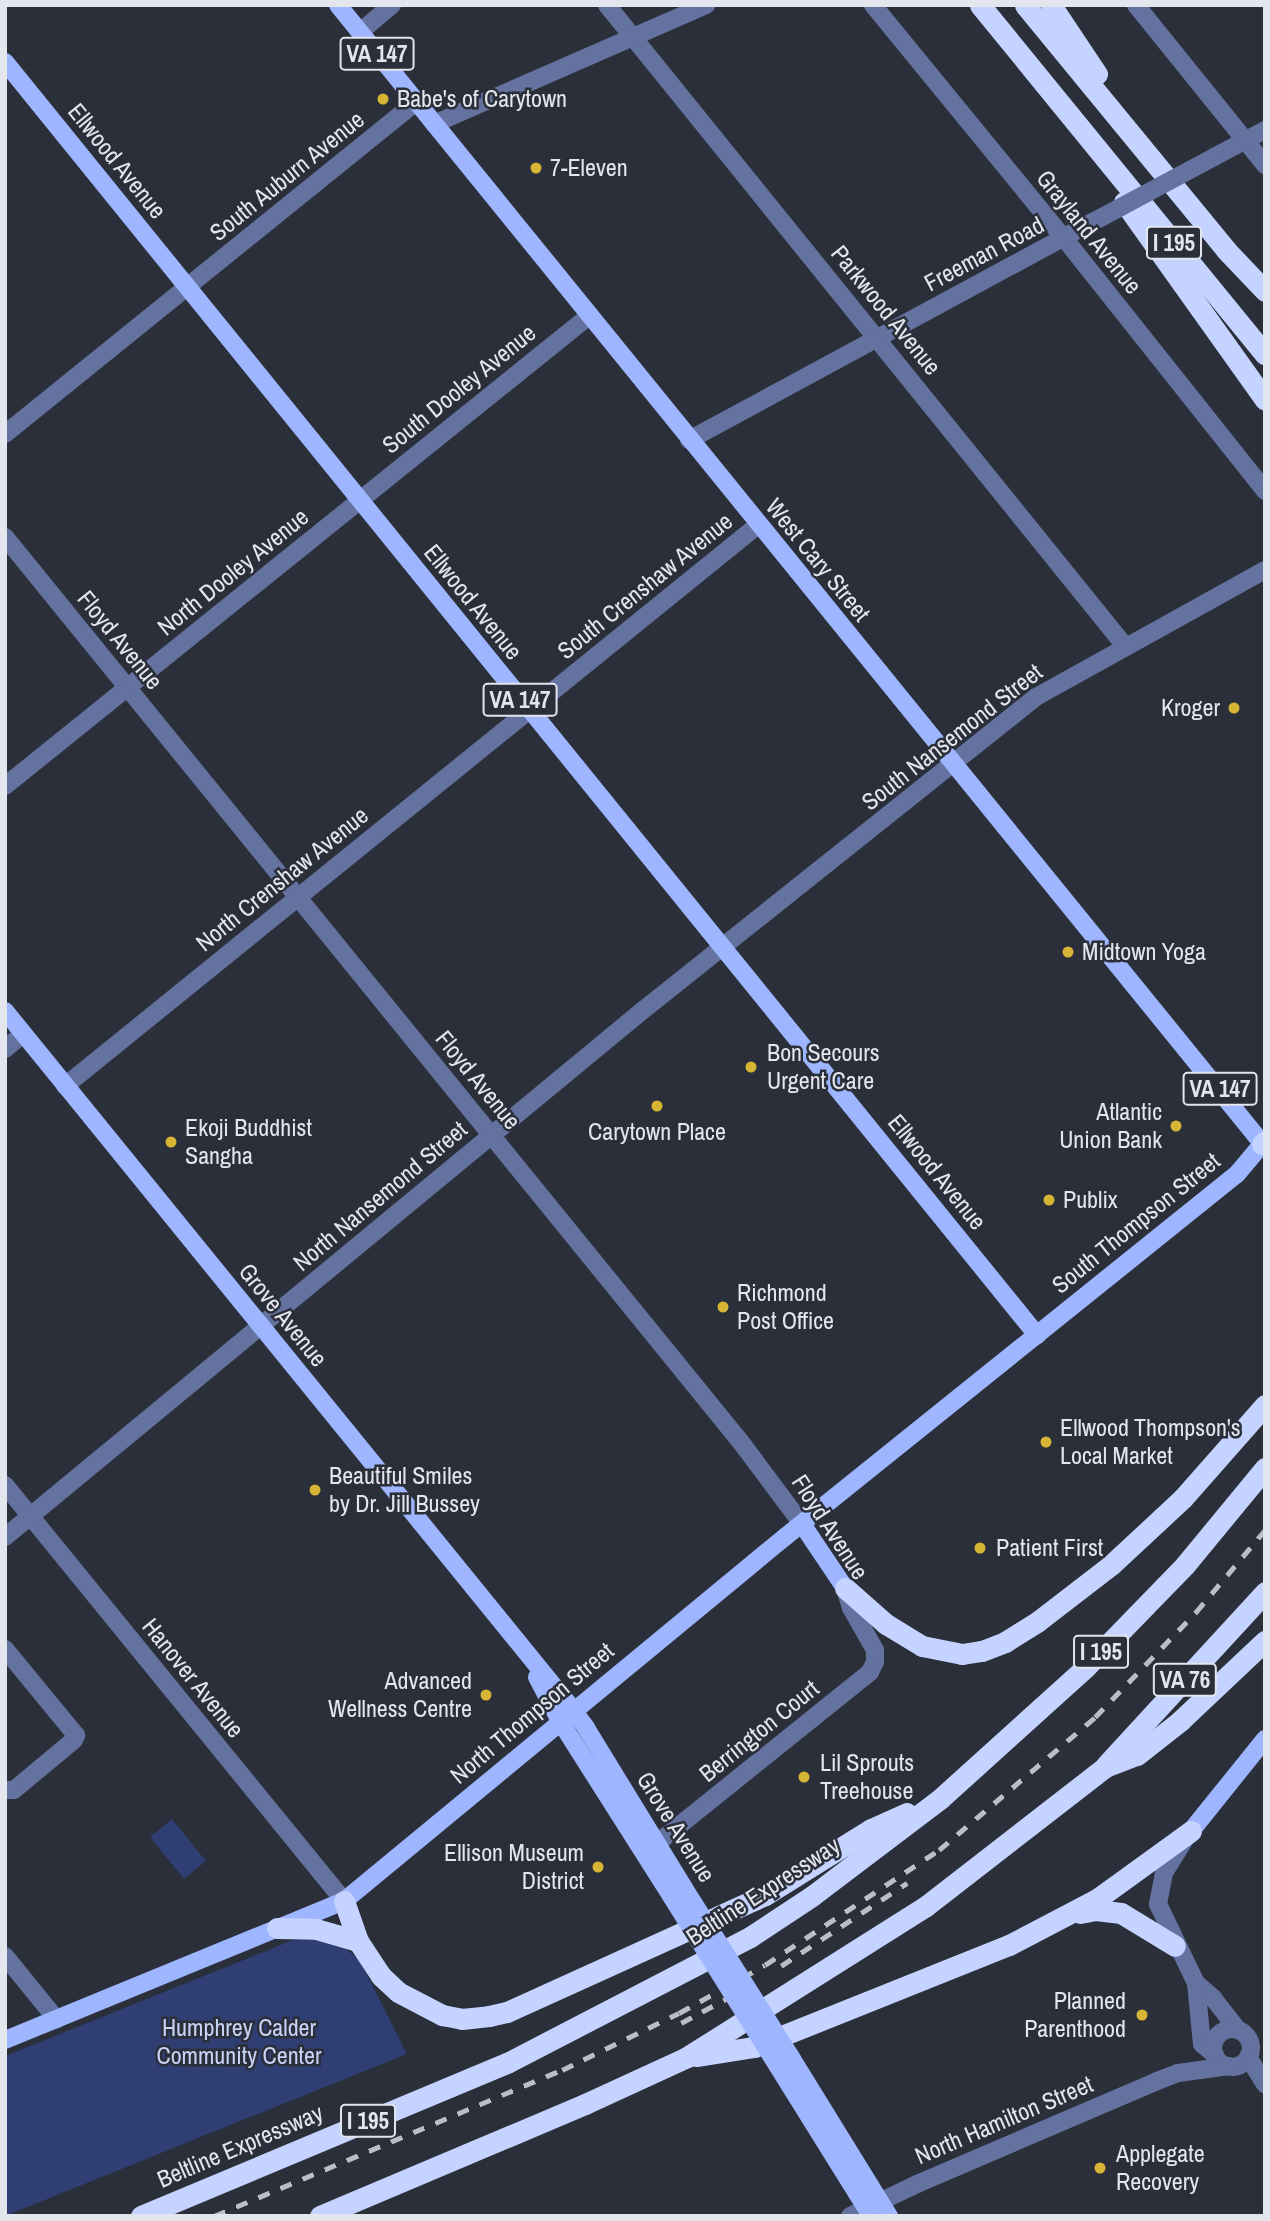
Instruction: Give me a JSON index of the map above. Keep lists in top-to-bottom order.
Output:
{
  "streets": {
    "highway": ["I 195", "VA 76", "Beltline Expressway"],
    "main road": [
      "VA 147",
      "Ellwood Avenue",
      "West Cary Street",
      "Floyd Avenue",
      "South Thompson Street",
      "Grove Avenue",
      "North Thompson Street"
    ],
    "street": [
      "South Auburn Avenue",
      "Grayland Avenue",
      "Freeman Road",
      "Parkwood Avenue",
      "South Dooley Avenue",
      "North Dooley Avenue",
      "South Crenshaw Avenue",
      "South Nansemond Street",
      "North Crenshaw Avenue",
      "North Nansemond Street",
      "Hanover Avenue",
      "Berrington Court",
      "North Hamilton Street"
    ]
  },
  "crossings": [
    ["Ellwood Avenue", "South Auburn Avenue"],
    ["Ellwood Avenue", "South Dooley Avenue"],
    ["Ellwood Avenue", "North Dooley Avenue"],
    ["Ellwood Avenue", "South Crenshaw Avenue"],
    ["Ellwood Avenue", "South Nansemond Street"],
    ["Ellwood Avenue", "North Crenshaw Avenue"],
    ["Ellwood Avenue", "North Nansemond Street"],
    ["Ellwood Avenue", "South Thompson Street"],
    ["Ellwood Avenue", "North Thompson Street"],
    ["South Auburn Avenue", "West Cary Street"],
    ["Grayland Avenue", "Freeman Road"],
    ["Freeman Road", "Parkwood Avenue"],
    ["Freeman Road", "West Cary Street"],
    ["Parkwood Avenue", "South Nansemond Street"],
    ["South Dooley Avenue", "West Cary Street"],
    ["South Dooley Avenue", "North Dooley Avenue"],
    ["West Cary Street", "South Crenshaw Avenue"],
    ["West Cary Street", "South Nansemond Street"],
    ["West Cary Street", "South Thompson Street"],
    ["North Dooley Avenue", "Floyd Avenue"],
    ["South Crenshaw Avenue", "North Crenshaw Avenue"],
    ["Floyd Avenue", "North Crenshaw Avenue"],
    ["Floyd Avenue", "North Nansemond Street"],
    ["Floyd Avenue", "North Thompson Street"],
    ["Floyd Avenue", "Berrington Court"],
    ["South Nansemond Street", "North Nansemond Street"],
    ["North Crenshaw Avenue", "Grove Avenue"],
    ["North Nansemond Street", "Grove Avenue"],
    ["North Nansemond Street", "Hanover Avenue"],
    ["South Thompson Street", "North Thompson Street"],
    ["Grove Avenue", "North Thompson Street"],
    ["Grove Avenue", "Berrington Court"],
    ["Grove Avenue", "North Hamilton Street"],
    ["Hanover Avenue", "North Thompson Street"]
  ],
  "parks": ["Humphrey Calder Community Center"],
  "places": [
    "Babe's of Carytown",
    "7-Eleven",
    "Kroger",
    "Midtown Yoga",
    "Bon Secours Urgent Care",
    "Carytown Place",
    "Atlantic Union Bank",
    "Ekoji Buddhist Sangha",
    "Publix",
    "Richmond Post Office",
    "Ellwood Thompson's Local Market",
    "Beautiful Smiles by Dr. Jill Bussey",
    "Patient First",
    "Advanced Wellness Centre",
    "Lil Sprouts Treehouse",
    "Ellison Museum District",
    "Planned Parenthood",
    "Applegate Recovery"
  ]
}
